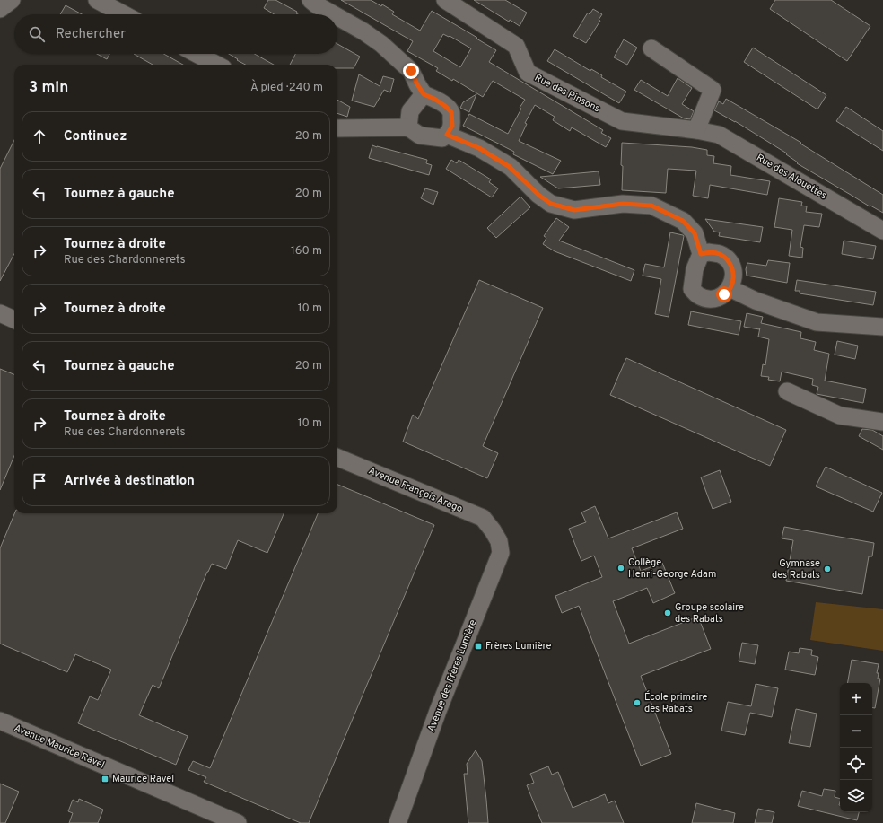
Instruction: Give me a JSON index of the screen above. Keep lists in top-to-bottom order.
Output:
{
  "streets": {
    "street": [
      "Rue des Pinsons",
      "Rue des Alouettes",
      "Avenue François Arago",
      "Avenue des Frères Lumière",
      "Avenue Maurice Ravel"
    ]
  },
  "crossings": [
    ["Rue des Pinsons", "Rue des Alouettes"],
    ["Avenue François Arago", "Avenue des Frères Lumière"]
  ],
  "places": {
    "other": [
      "Collège Henri-George Adam",
      "Gymnase des Rabats",
      "Groupe scolaire des Rabats",
      "École primaire des Rabats"
    ],
    "transit": ["Frères Lumière", "Maurice Ravel"]
  },
  "page": {
    "search": "Rechercher",
    "heading": ["3 min", "À pied · 240 m"],
    "list": [
      ["Continuez", "20 m"],
      ["Tournez à gauche", "20 m"],
      ["Tournez à droite", "Rue des Chardonnerets", "160 m"],
      ["Tournez à droite", "10 m"],
      ["Tournez à gauche", "20 m"],
      ["Tournez à droite", "Rue des Chardonnerets", "10 m"],
      "Arrivée à destination"
    ],
    "map_buttons": ["+", "−"]
  }
}
